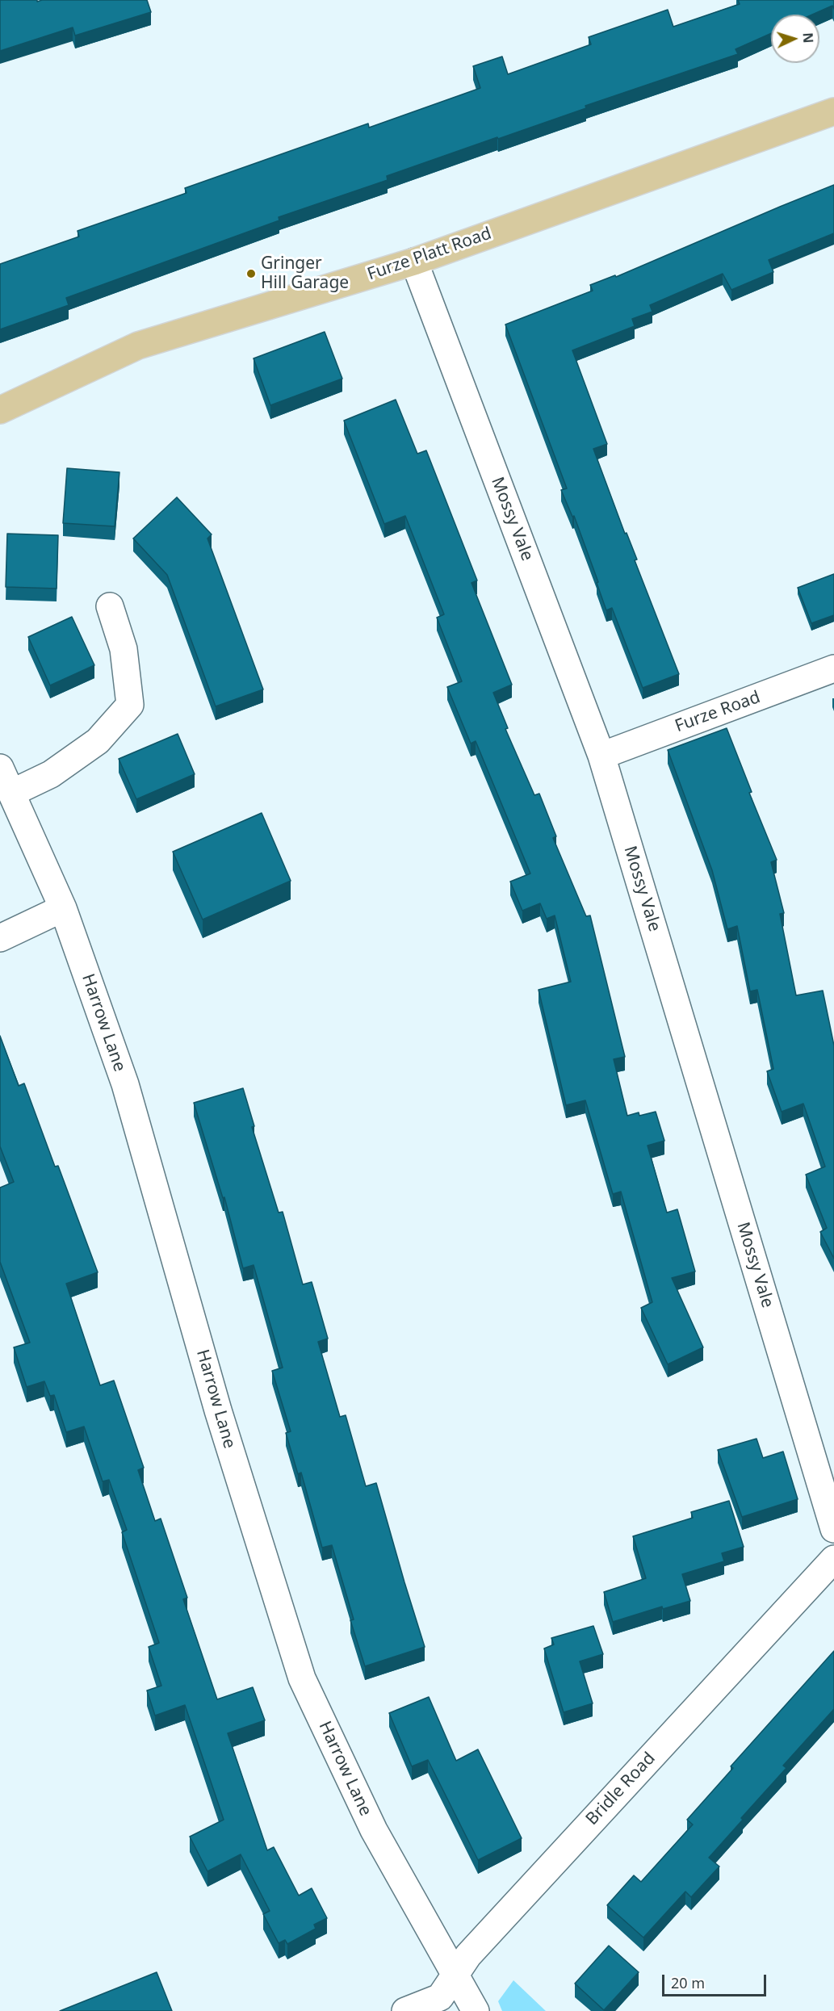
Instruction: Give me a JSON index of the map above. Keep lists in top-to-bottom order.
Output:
{
  "streets": {
    "main road": ["Furze Platt Road"],
    "street": [
      "Mossy Vale",
      "Furze Road",
      "Harrow Lane",
      "Bridle Road"
    ]
  },
  "crossings": [
    ["Furze Platt Road", "Mossy Vale"],
    ["Mossy Vale", "Furze Road"],
    ["Harrow Lane", "Bridle Road"]
  ],
  "places": ["Gringer Hill Garage"],
  "scale_bar": "20 m",
  "north": "right"
}
